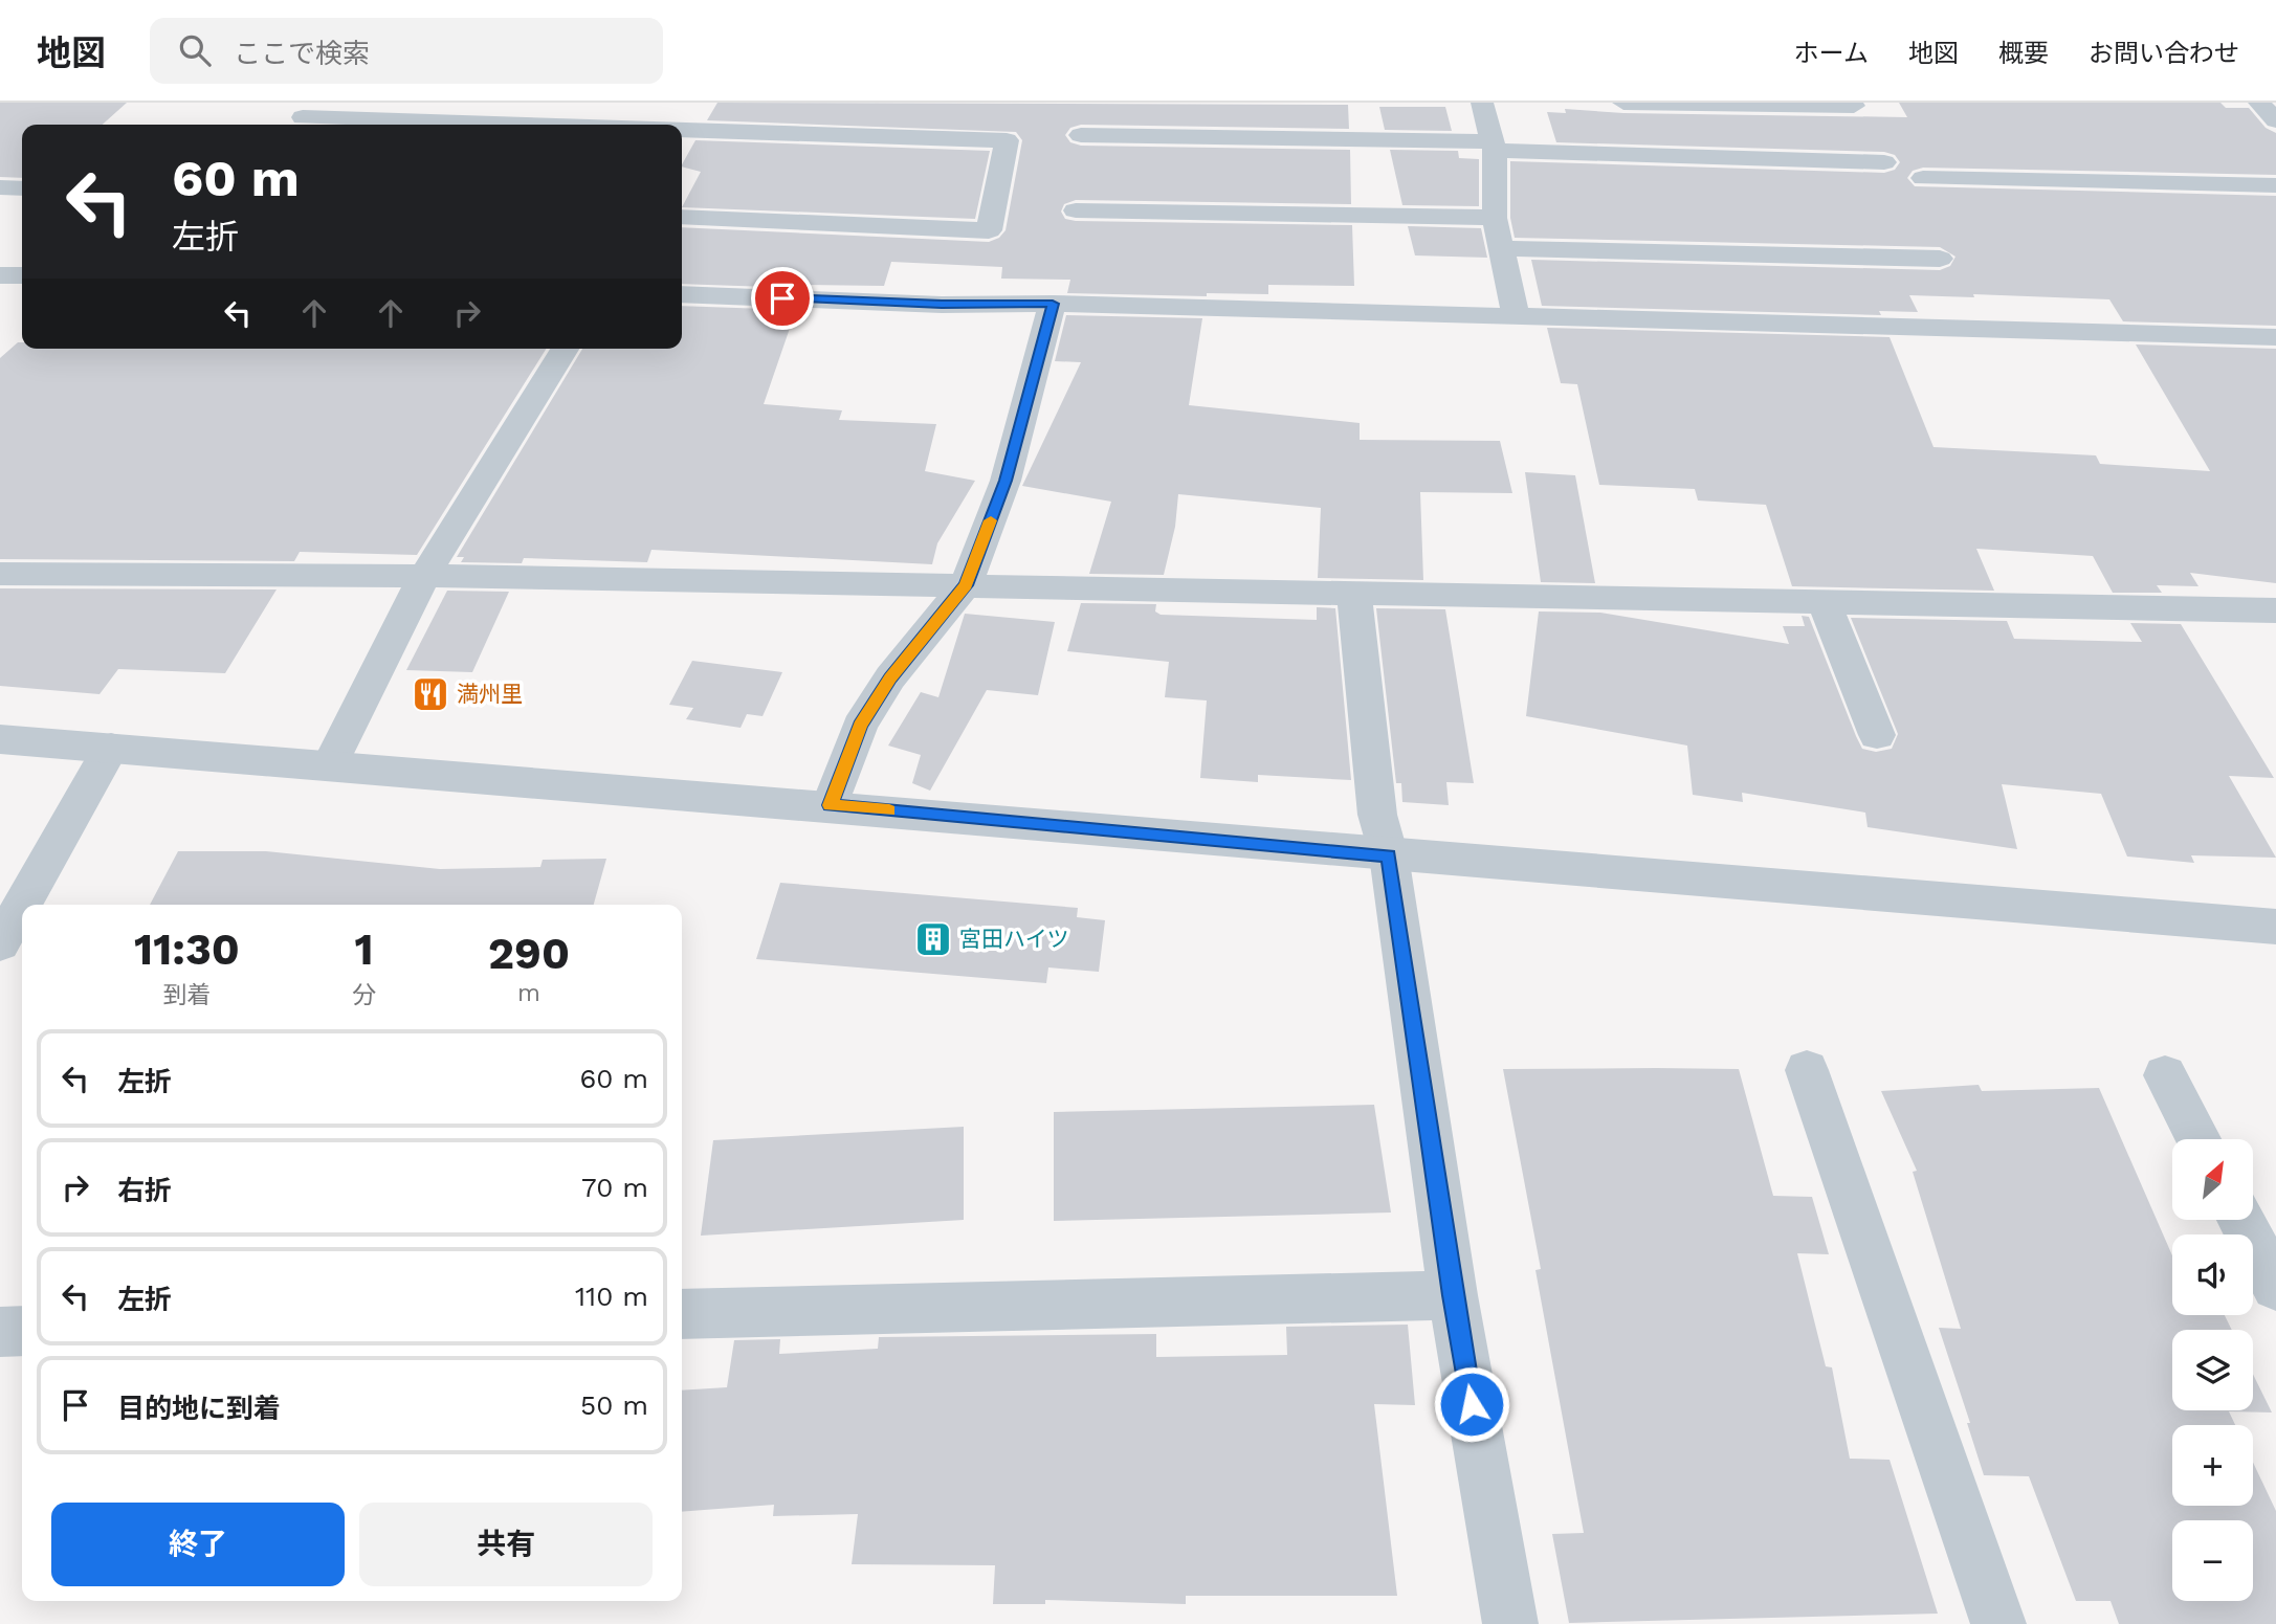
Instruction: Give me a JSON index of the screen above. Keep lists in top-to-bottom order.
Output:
{
  "places": {
    "restaurant": ["満州里"],
    "building": ["宮田ハイツ"]
  },
  "north": "top right",
  "page": {
    "header": "地図",
    "search": "ここで検索",
    "nav": [
      "ホーム",
      "地図",
      "概要",
      "お問い合わせ"
    ],
    "turn": ["60 m", "左折"],
    "eta": [
      "11:30",
      "到着",
      "1",
      "分",
      "290",
      "m"
    ],
    "list": [
      {
        "name": "左折",
        "value": "60 m"
      },
      {
        "name": "右折",
        "value": "70 m"
      },
      {
        "name": "左折",
        "value": "110 m"
      },
      {
        "name": "目的地に到着",
        "value": "50 m"
      }
    ],
    "map_buttons": ["+", "−"],
    "buttons": ["終了", "共有"]
  }
}
